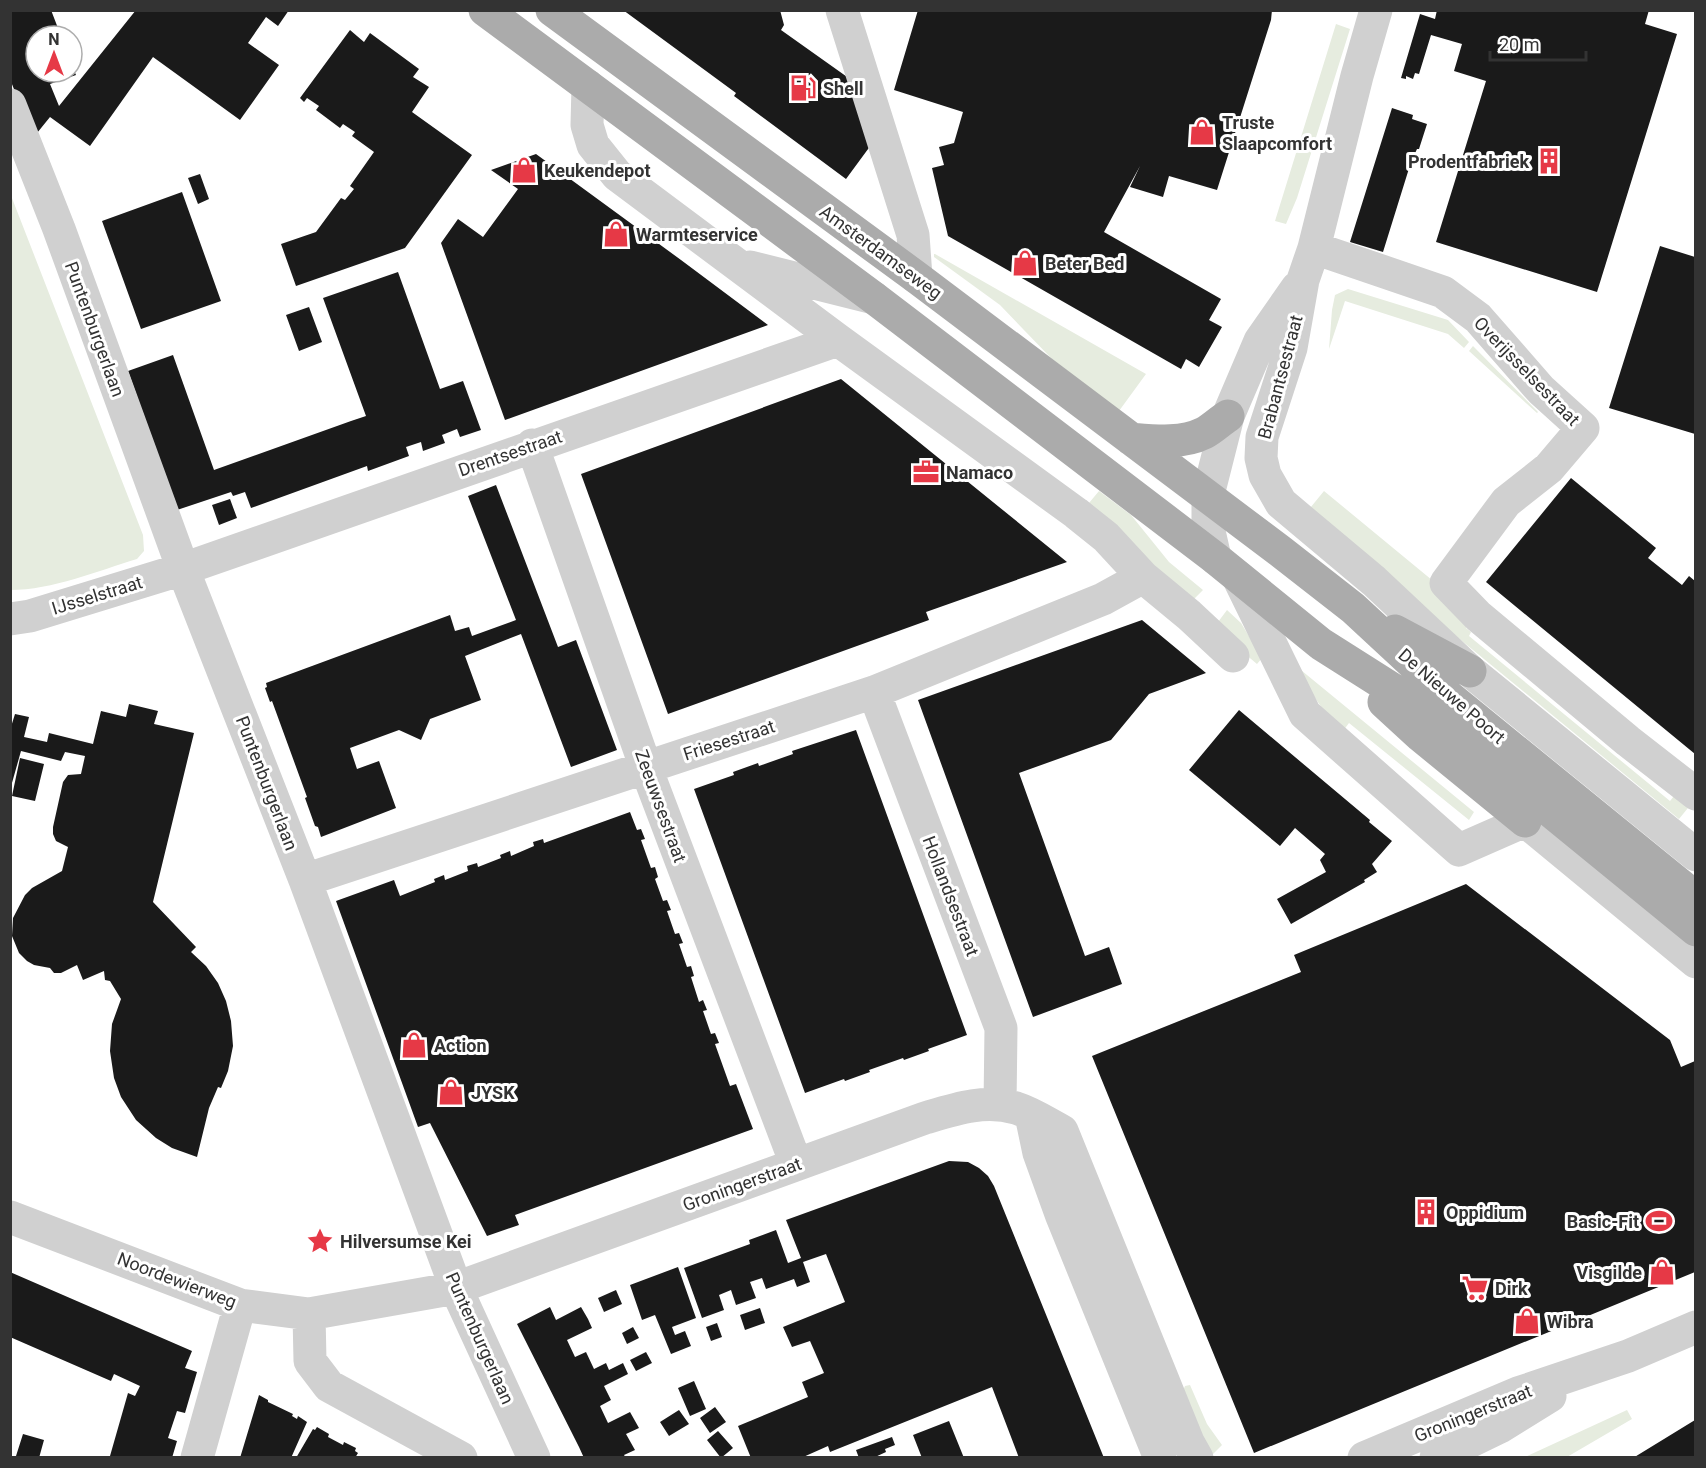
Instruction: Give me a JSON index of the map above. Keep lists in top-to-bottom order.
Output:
{
  "streets": {
    "main road": ["Amsterdamseweg", "De Nieuwe Poort"],
    "street": [
      "Puntenburgerlaan",
      "Overijsselsestraat",
      "Brabantsestraat",
      "Drentsestraat",
      "IJsselstraat",
      "Friesestraat",
      "Zeeuwsestraat",
      "Hollandsestraat",
      "Groningerstraat",
      "Noordewierweg"
    ]
  },
  "crossings": [
    ["Amsterdamseweg", "Brabantsestraat"],
    ["Amsterdamseweg", "De Nieuwe Poort"],
    ["Puntenburgerlaan", "Drentsestraat"],
    ["Puntenburgerlaan", "IJsselstraat"],
    ["Puntenburgerlaan", "Friesestraat"],
    ["Puntenburgerlaan", "Groningerstraat"],
    ["Puntenburgerlaan", "Noordewierweg"],
    ["Overijsselsestraat", "Brabantsestraat"],
    ["Brabantsestraat", "De Nieuwe Poort"],
    ["Drentsestraat", "IJsselstraat"],
    ["Drentsestraat", "Zeeuwsestraat"],
    ["Friesestraat", "Zeeuwsestraat"],
    ["Friesestraat", "Hollandsestraat"],
    ["Zeeuwsestraat", "Groningerstraat"],
    ["Hollandsestraat", "Groningerstraat"],
    ["Groningerstraat", "Noordewierweg"]
  ],
  "places": {
    "fuel station": ["Shell"],
    "shop": [
      "Truste Slaapcomfort",
      "Keukendepot",
      "Warmteservice",
      "Beter Bed",
      "Action",
      "JYSK",
      "Visgilde",
      "Wibra"
    ],
    "building": ["Prodentfabriek", "Oppidium"],
    "office": ["Namaco"],
    "sports": ["Basic-Fit"],
    "place": ["Hilversumse Kei"],
    "supermarket": ["Dirk"]
  },
  "scale_bar": "20 m",
  "north": "top"
}
